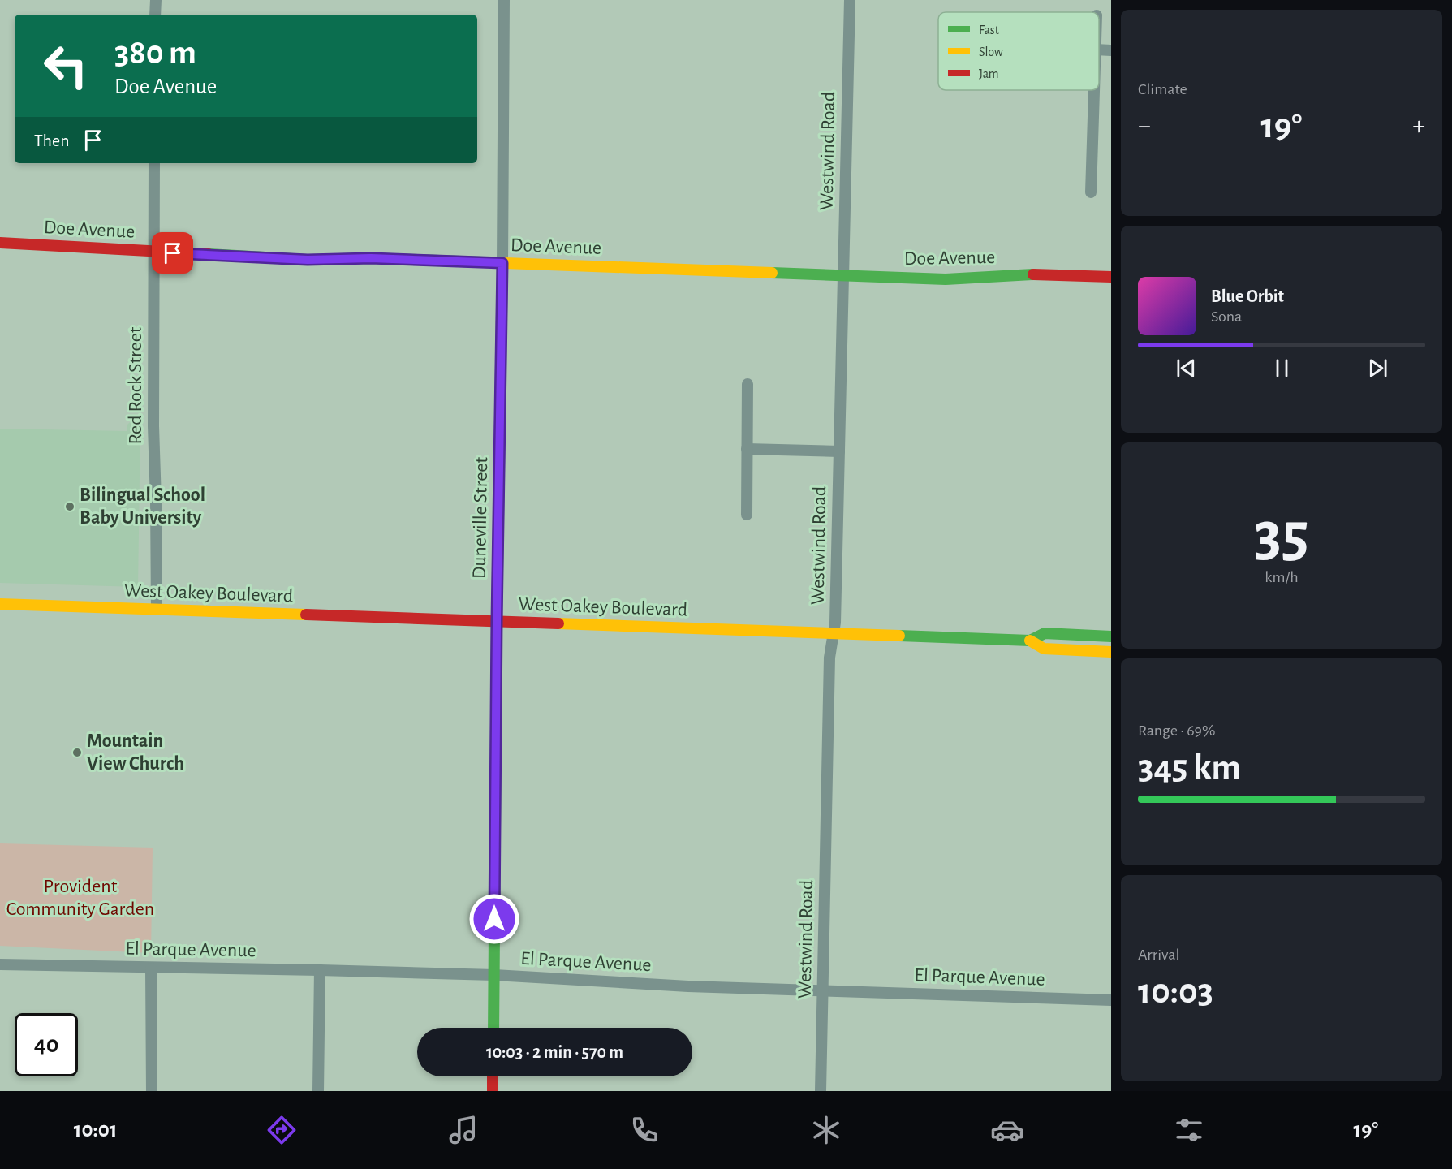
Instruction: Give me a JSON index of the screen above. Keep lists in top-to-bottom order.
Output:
{
  "streets": {
    "street": [
      "Westwind Road",
      "Doe Avenue",
      "Red Rock Street",
      "Duneville Street",
      "West Oakey Boulevard",
      "El Parque Avenue"
    ]
  },
  "crossings": [
    ["Westwind Road", "Doe Avenue"],
    ["Westwind Road", "West Oakey Boulevard"],
    ["Westwind Road", "El Parque Avenue"],
    ["Doe Avenue", "Red Rock Street"],
    ["Doe Avenue", "Duneville Street"],
    ["Red Rock Street", "West Oakey Boulevard"],
    ["Duneville Street", "West Oakey Boulevard"],
    ["Duneville Street", "El Parque Avenue"]
  ],
  "parks": ["Provident Community Garden"],
  "places": ["Bilingual School Baby University", "Mountain View Church"],
  "legend": ["Fast", "Slow", "Jam"],
  "page": {
    "tile": [
      "Climate",
      ["35", "km/h"],
      ["Range · 69%", "345 km"],
      ["Arrival", "10:03"]
    ],
    "turn": ["380 m", "Doe Avenue"],
    "heat": ["−", "19°", "+"],
    "then": "Then",
    "song": ["Blue Orbit", "Sona"],
    "limit": "40",
    "trip": "10:03 · 2 min · 570 m",
    "tabs": ["10:01", "19°"]
  }
}
